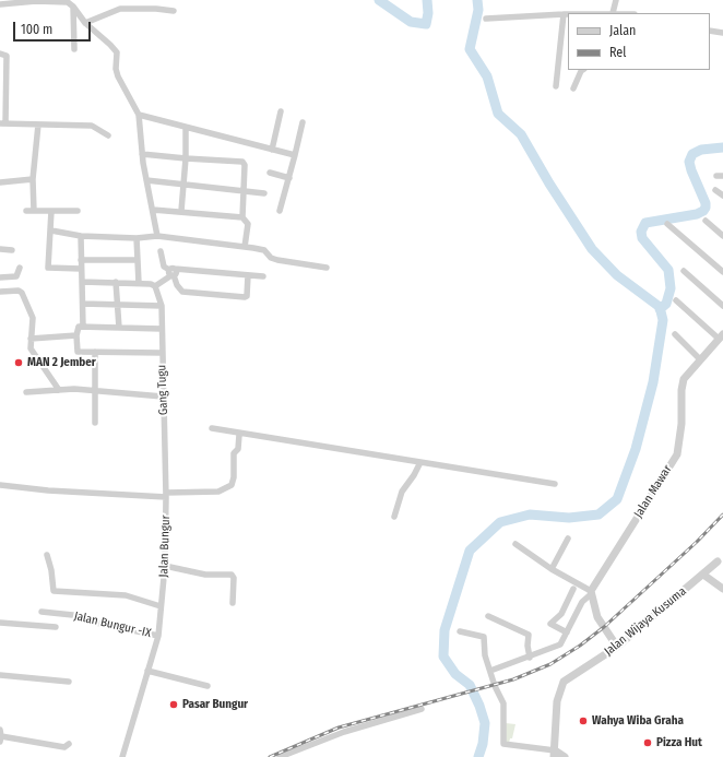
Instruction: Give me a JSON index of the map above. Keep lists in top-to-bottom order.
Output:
{
  "streets": {
    "street": [
      "Gang Tugu",
      "Jalan Mawar",
      "Jalan Bungur",
      "Jalan Wijaya Kusuma",
      "Jalan Bungur -IX"
    ]
  },
  "crossings": [
    ["Gang Tugu", "Jalan Bungur"],
    ["Jalan Bungur", "Jalan Bungur -IX"]
  ],
  "places": [
    "MAN 2 Jember",
    "Pasar Bungur",
    "Wahya Wiba Graha",
    "Pizza Hut"
  ],
  "legend": ["Jalan", "Rel"],
  "scale_bar": "100 m"
}
